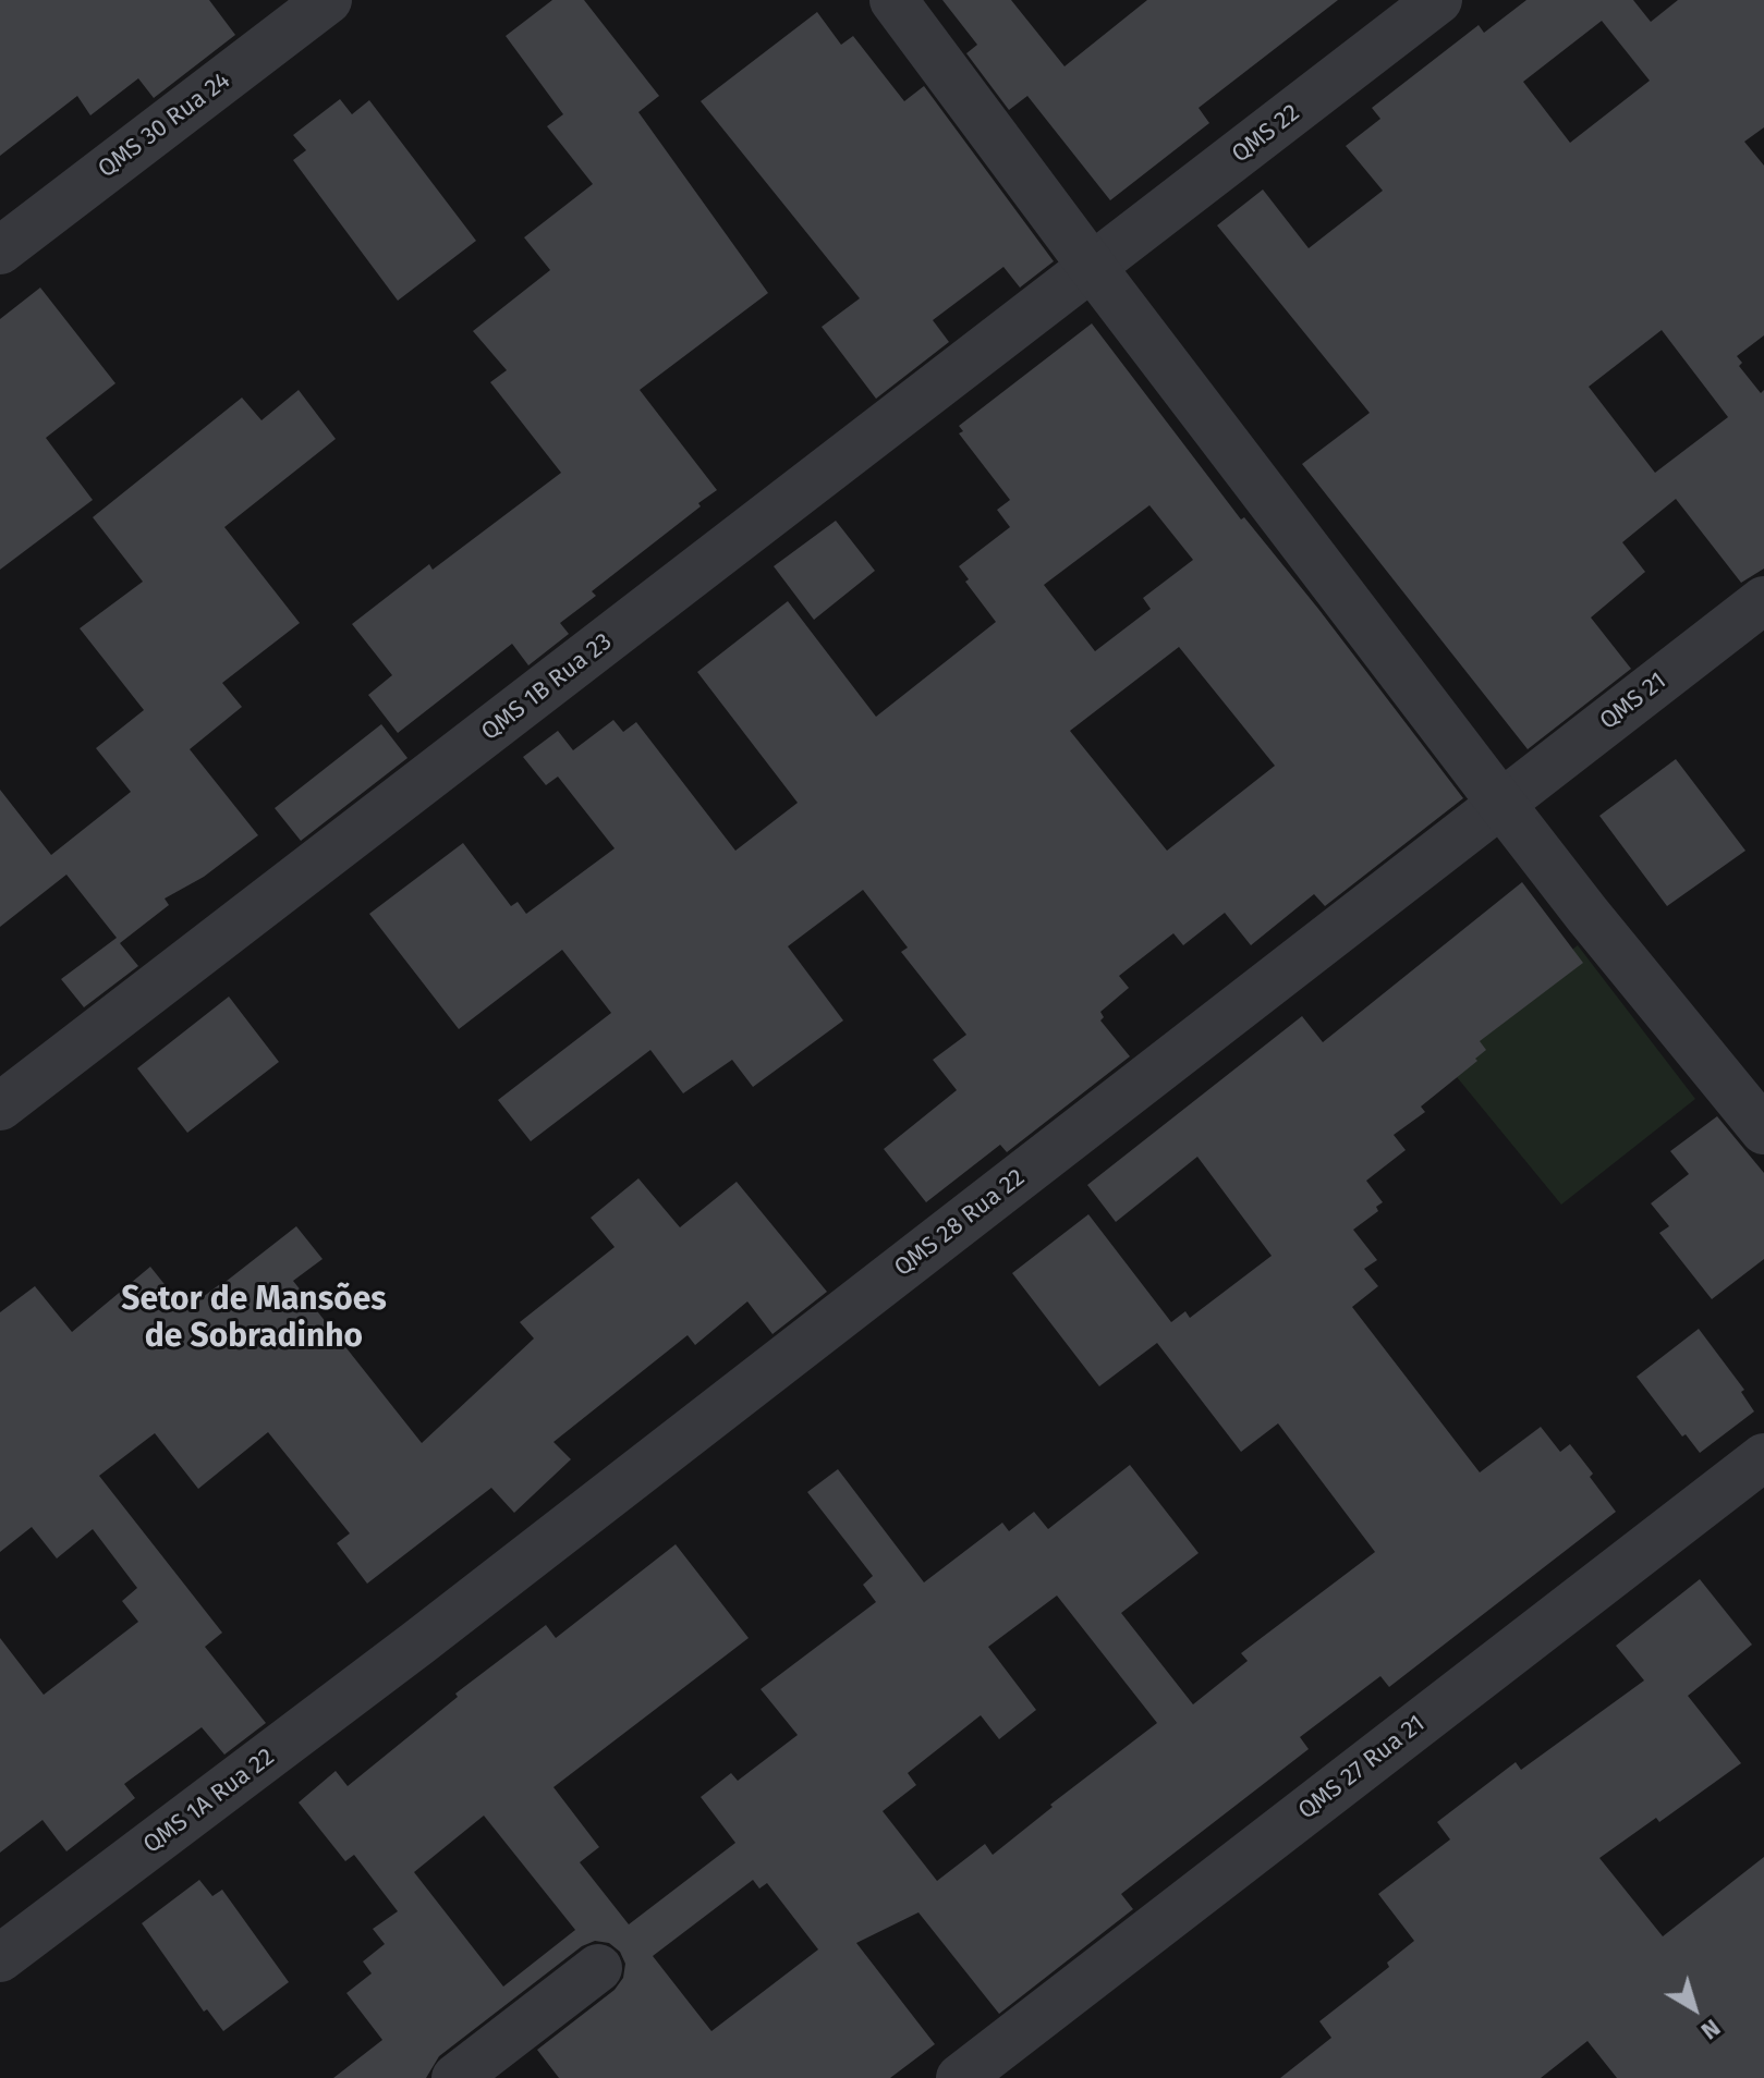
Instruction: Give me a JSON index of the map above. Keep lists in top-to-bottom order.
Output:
{
  "streets": {
    "street": [
      "QMS 30 Rua 24",
      "QMS 22",
      "QMS 1B Rua 23",
      "QMS 21",
      "QMS 28 Rua 22",
      "QMS 27 Rua 21",
      "QMS 1A Rua 22"
    ]
  },
  "crossings": [
    ["QMS 22", "QMS 1B Rua 23"],
    ["QMS 21", "QMS 28 Rua 22"],
    ["QMS 28 Rua 22", "QMS 1A Rua 22"]
  ],
  "districts": ["Setor de Mansões de Sobradinho"],
  "north": "bottom right"
}
